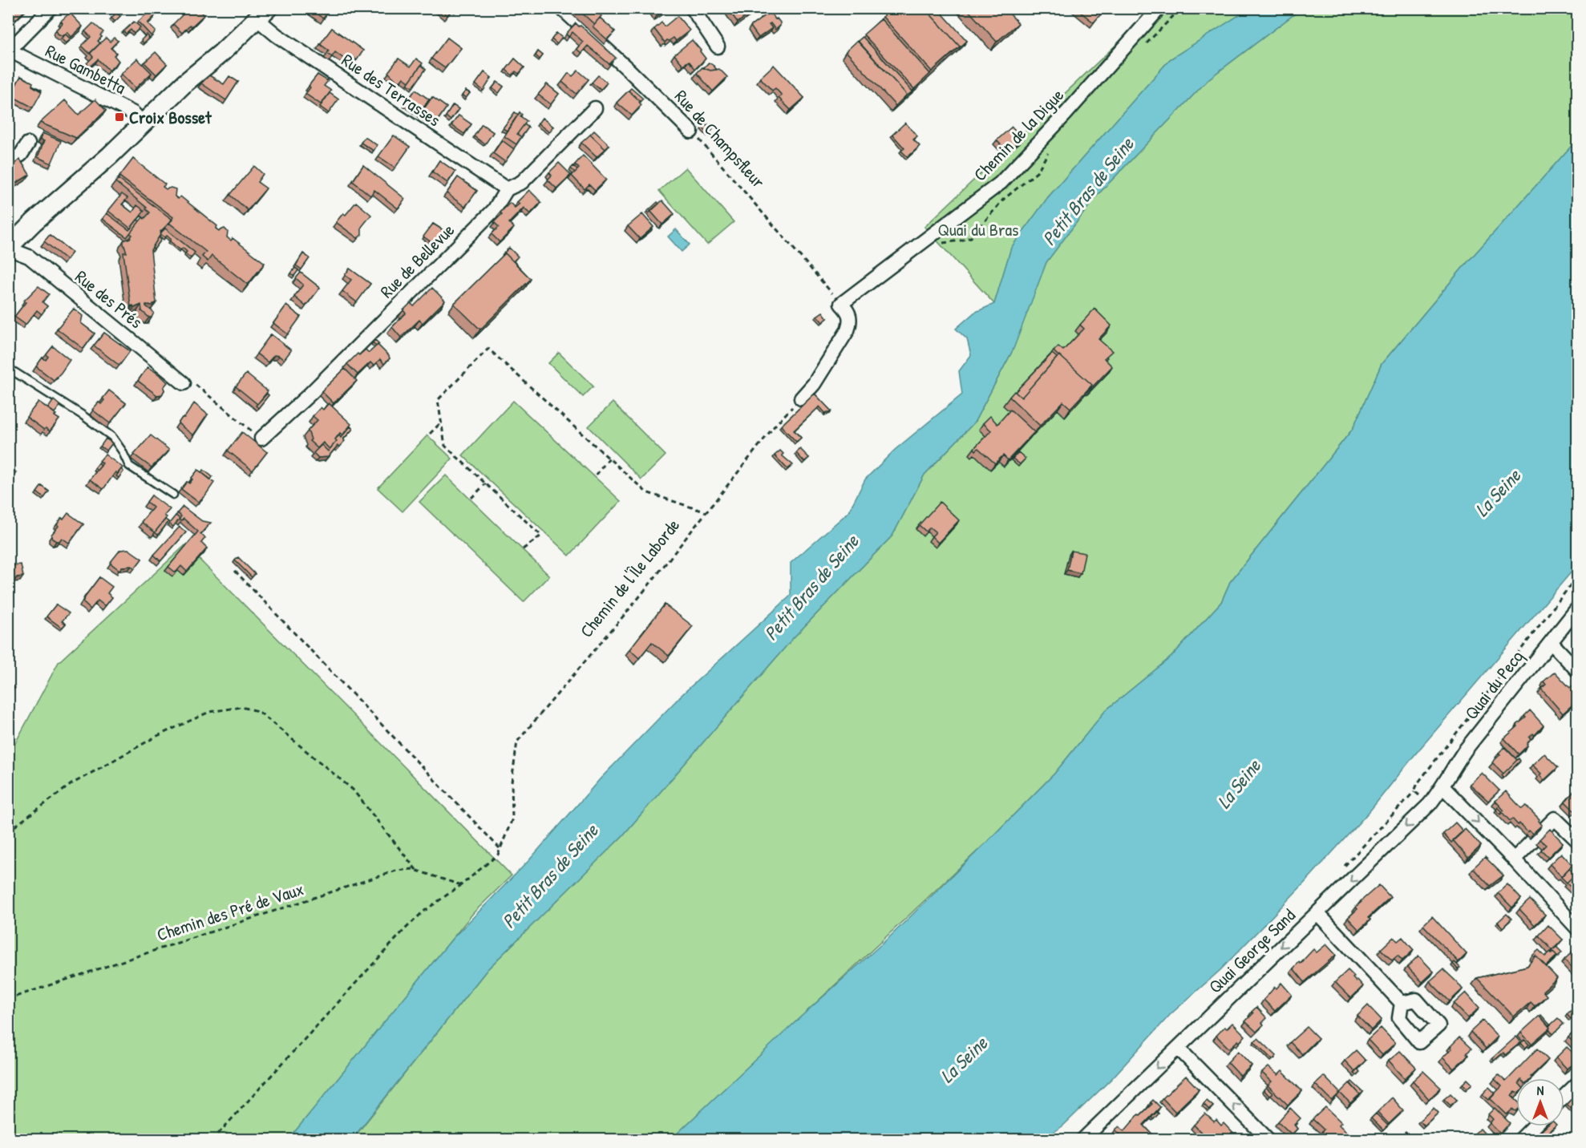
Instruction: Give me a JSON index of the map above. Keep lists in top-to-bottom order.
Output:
{
  "streets": {
    "street": [
      "Rue Gambetta",
      "Rue des Terrasses",
      "Chemin de la Digue",
      "Rue de Champsfleur",
      "Rue de Bellevue",
      "Rue des Prés",
      "Quai du Pecq",
      "Quai George Sand"
    ],
    "path": ["Chemin de l'Île Laborde", "Chemin des Pré de Vaux"]
  },
  "crossings": [
    ["Rue des Terrasses", "Rue de Bellevue"],
    ["Chemin de la Digue", "Rue de Champsfleur"],
    ["Chemin de l'Île Laborde", "Chemin des Pré de Vaux"],
    ["Quai du Pecq", "Quai George Sand"]
  ],
  "one_way": ["Quai George Sand"],
  "water": ["Petit Bras de Seine", "La Seine"],
  "parks": ["Quai du Bras"],
  "places": {
    "transit": ["Croix Bosset"]
  },
  "north": "top"
}
